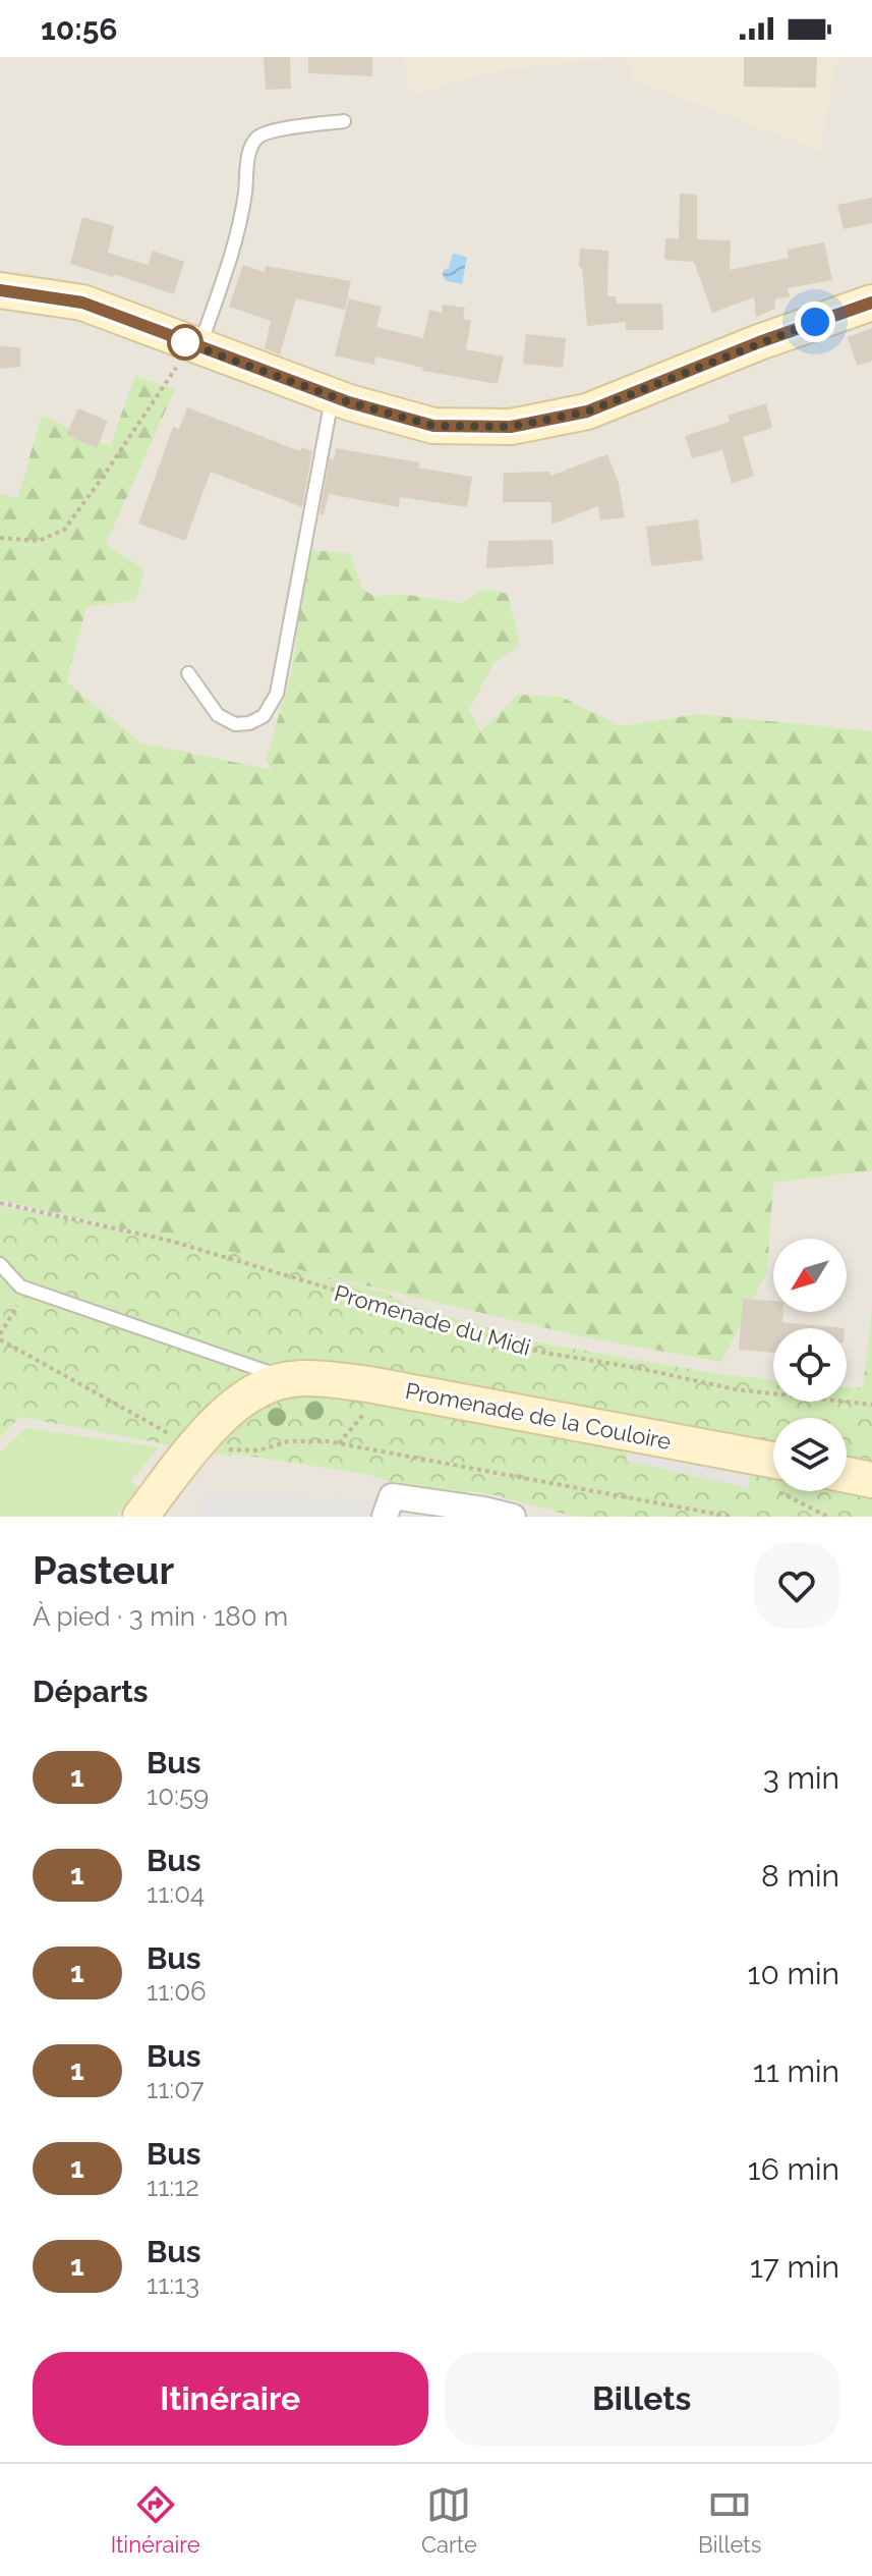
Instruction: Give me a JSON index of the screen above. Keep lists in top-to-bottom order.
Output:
{
  "streets": {
    "main road": ["Promenade de la Couloire"],
    "path": ["Promenade du Midi"]
  },
  "lines": ["bus line 1"],
  "north": "bottom left",
  "page": {
    "status": "10:56",
    "heading": [
      ["Pasteur", "À pied · 3 min · 180 m"],
      "Départs"
    ],
    "list": [
      {
        "mark": "1",
        "name": "Bus",
        "note": "10:59",
        "value": "3 min"
      },
      {
        "mark": "1",
        "name": "Bus",
        "note": "11:04",
        "value": "8 min"
      },
      {
        "mark": "1",
        "name": "Bus",
        "note": "11:06",
        "value": "10 min"
      },
      {
        "mark": "1",
        "name": "Bus",
        "note": "11:07",
        "value": "11 min"
      },
      {
        "mark": "1",
        "name": "Bus",
        "note": "11:12",
        "value": "16 min"
      },
      {
        "mark": "1",
        "name": "Bus",
        "note": "11:13",
        "value": "17 min"
      }
    ],
    "buttons": ["Itinéraire", "Billets"],
    "tabs": ["Itinéraire", "Carte", "Billets"]
  }
}
